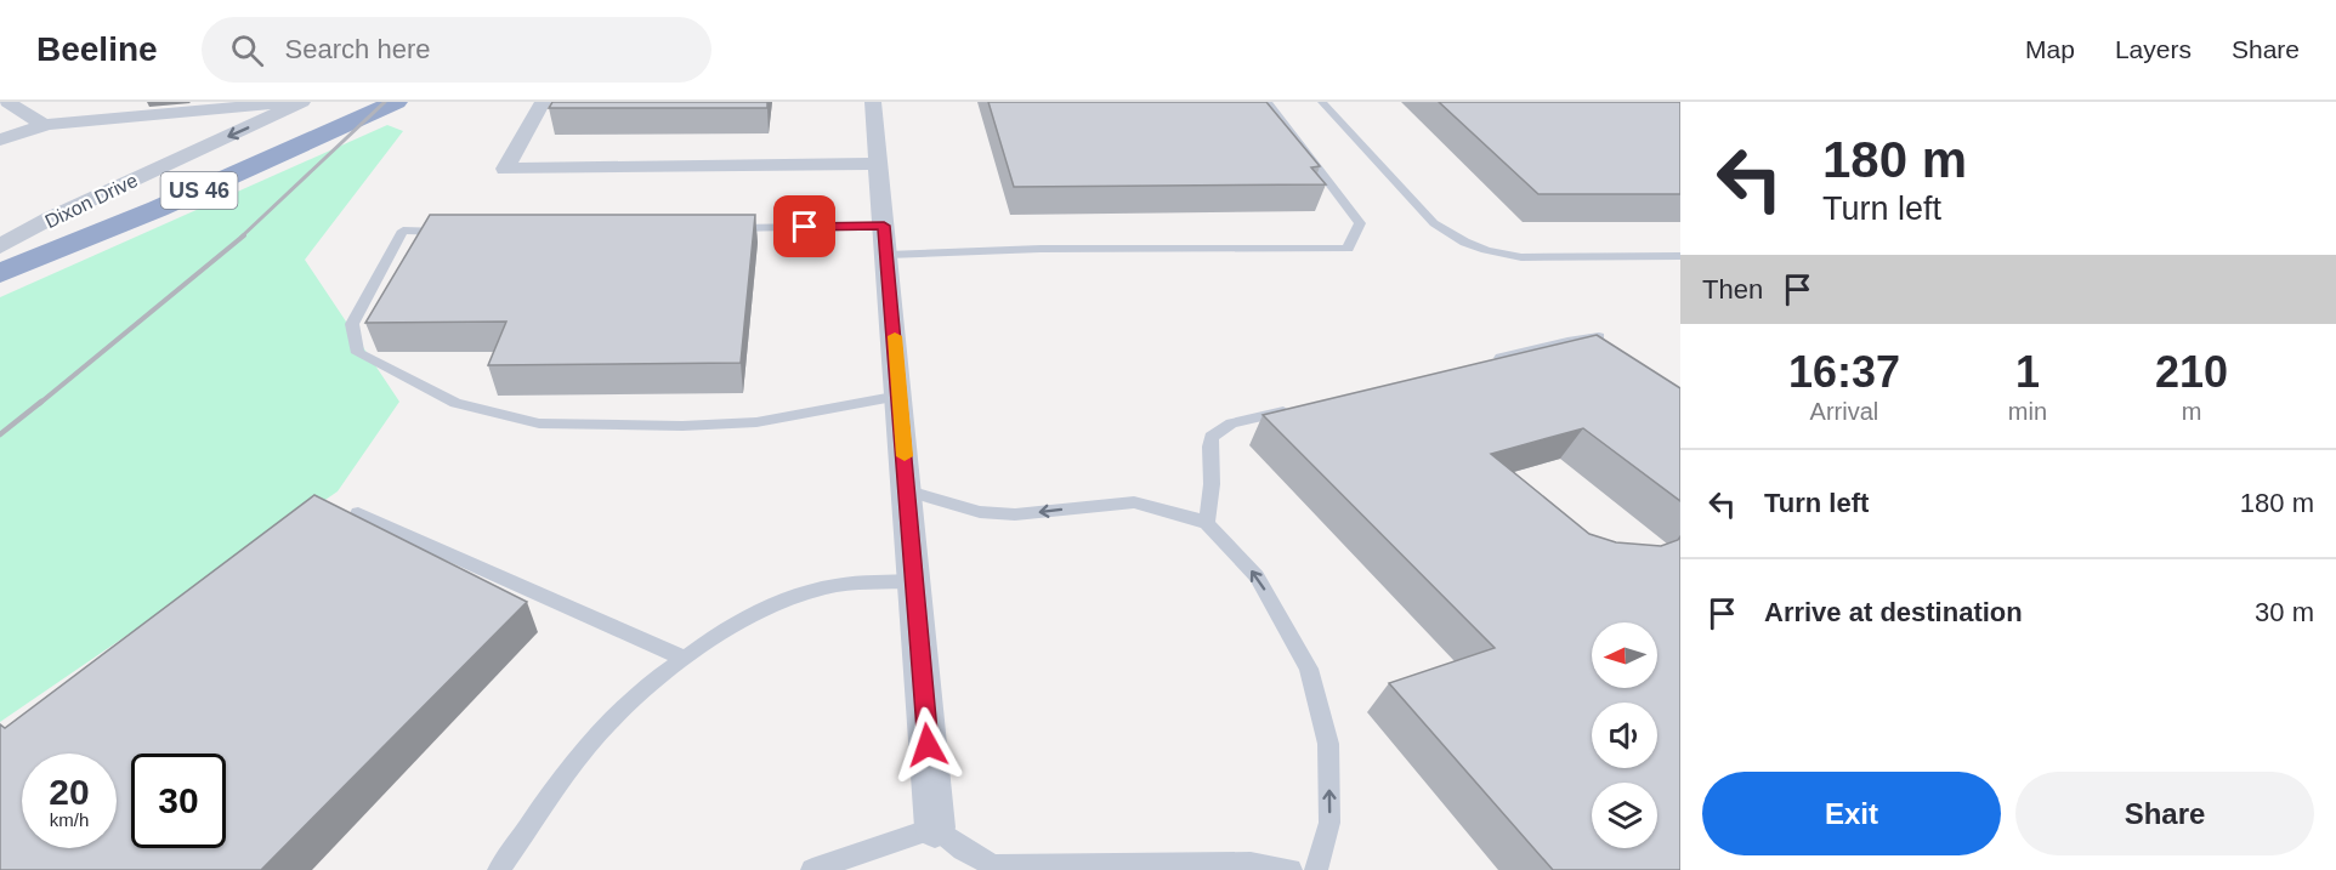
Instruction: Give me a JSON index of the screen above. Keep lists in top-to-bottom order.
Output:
{
  "streets": {
    "highway": ["US 46"],
    "street": ["Dixon Drive"]
  },
  "north": "left",
  "page": {
    "header": "Beeline",
    "search": "Search here",
    "nav": ["Map", "Layers", "Share"],
    "turn": ["180 m", "Turn left"],
    "then": "Then",
    "eta": [
      "16:37",
      "Arrival",
      "1",
      "min",
      "210",
      "m"
    ],
    "list": [
      {
        "name": "Turn left",
        "value": "180 m"
      },
      {
        "name": "Arrive at destination",
        "value": "30 m"
      }
    ],
    "speed": "20 km/h",
    "limit": "30",
    "buttons": ["Exit", "Share"]
  }
}
